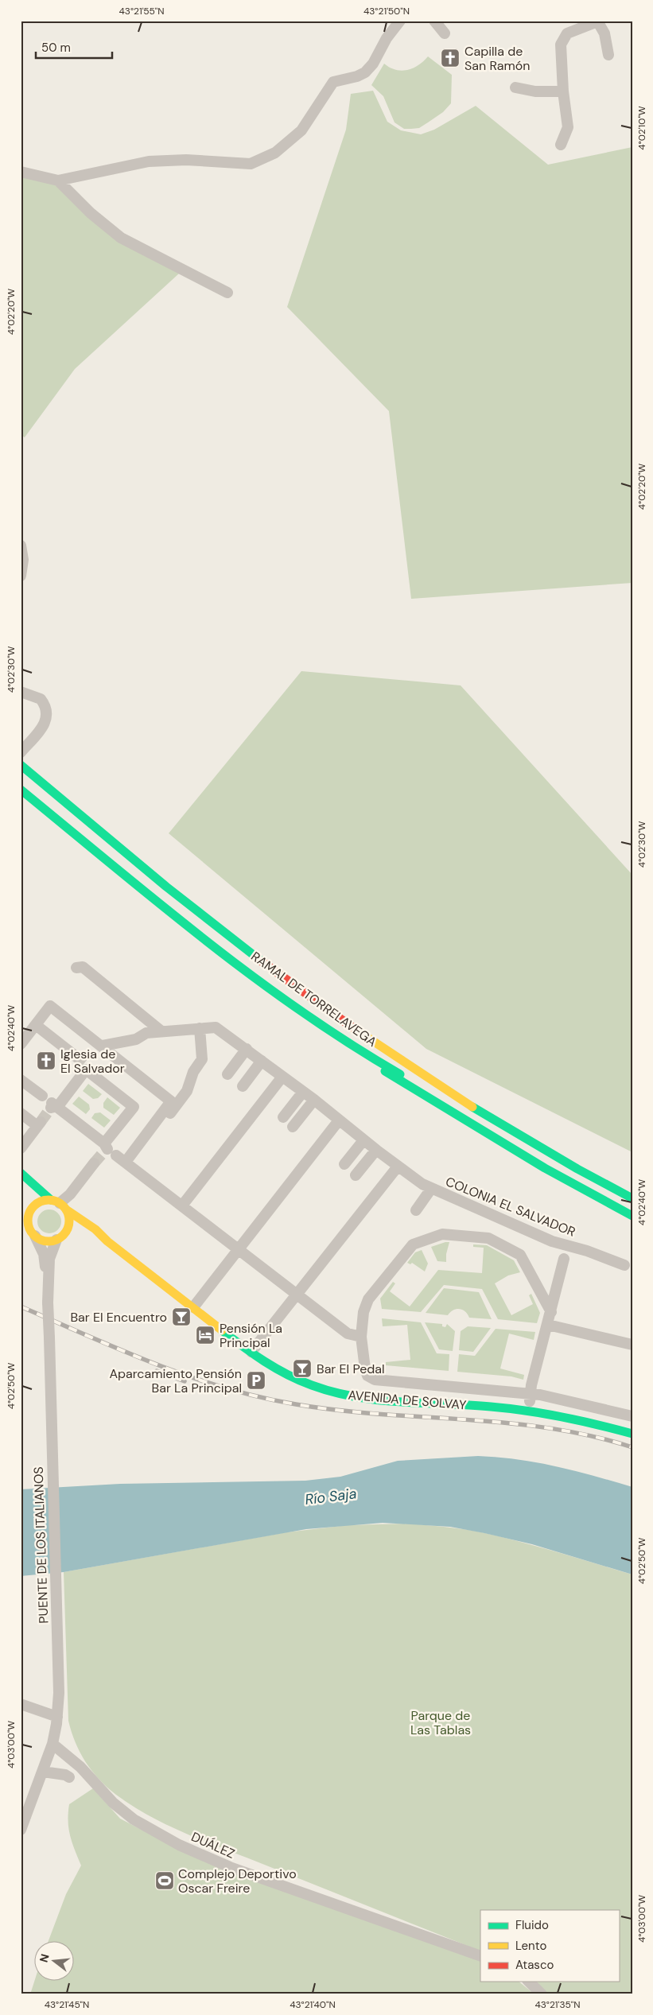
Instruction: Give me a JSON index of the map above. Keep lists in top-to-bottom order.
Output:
{
  "streets": {
    "highway": ["RAMAL DE TORRELAVEGA", "AVENIDA DE SOLVAY"],
    "street": ["COLONIA EL SALVADOR", "PUENTE DE LOS ITALIANOS", "DUÁLEZ"]
  },
  "crossings": [
    ["PUENTE DE LOS ITALIANOS", "DUÁLEZ"]
  ],
  "water": ["Río Saja"],
  "parks": ["Parque de Las Tablas"],
  "places": {
    "church": ["Capilla de San Ramón", "Iglesia de El Salvador"],
    "bar": ["Bar El Encuentro", "Bar El Pedal"],
    "hotel": ["Pensión La Principal"],
    "parking": ["Aparcamiento Pensión Bar La Principal"],
    "sports": ["Complejo Deportivo Oscar Freire"]
  },
  "legend": ["Fluido", "Lento", "Atasco"],
  "scale_bar": "50 m",
  "north": "left",
  "coordinates": [
    "43°21'55\"N",
    "43°21'50\"N",
    "4°02'10\"W",
    "4°02'20\"W",
    "4°02'30\"W",
    "4°02'40\"W",
    "4°02'50\"W",
    "4°03'00\"W",
    "43°21'45\"N",
    "43°21'40\"N",
    "43°21'35\"N"
  ]
}
